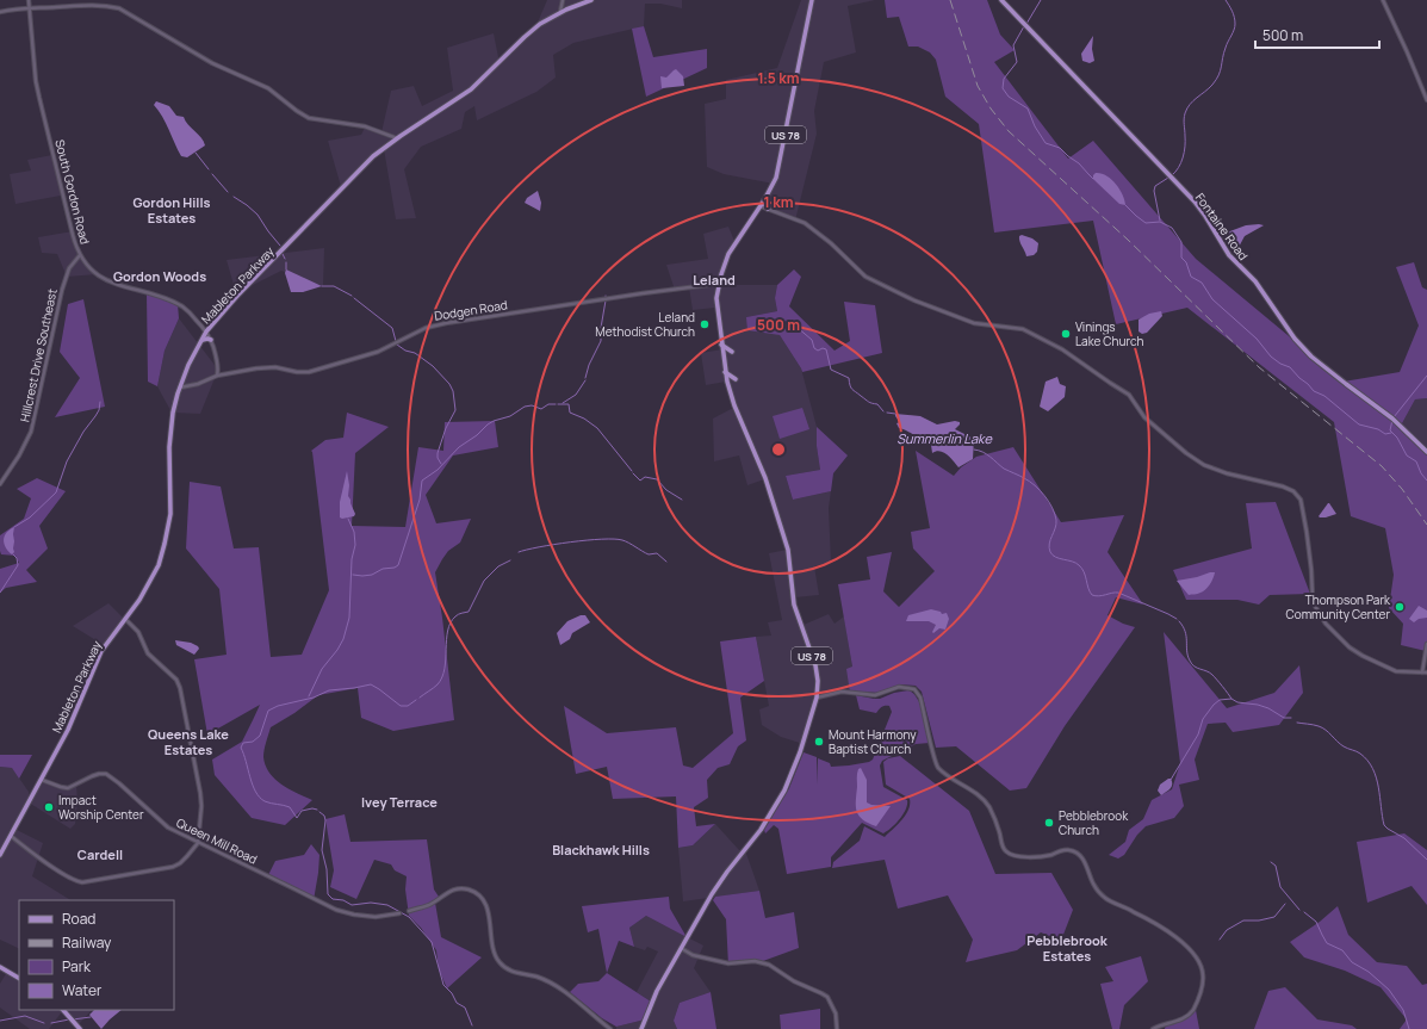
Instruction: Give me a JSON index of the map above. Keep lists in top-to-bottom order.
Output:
{
  "streets": {
    "main road": ["US 78", "Fontaine Road", "Mableton Parkway"],
    "street": [
      "South Gordon Road",
      "Dodgen Road",
      "Hillcrest Drive Southeast",
      "Queen Mill Road"
    ]
  },
  "crossings": [
    ["US 78", "Dodgen Road"],
    ["South Gordon Road", "Mableton Parkway"],
    ["South Gordon Road", "Dodgen Road"],
    ["South Gordon Road", "Hillcrest Drive Southeast"],
    ["Mableton Parkway", "Dodgen Road"],
    ["Mableton Parkway", "Queen Mill Road"]
  ],
  "districts": [
    "Gordon Hills Estates",
    "Gordon Woods",
    "Leland",
    "Queens Lake Estates",
    "Ivey Terrace",
    "Blackhawk Hills",
    "Cardell",
    "Pebblebrook Estates"
  ],
  "water": ["Summerlin Lake"],
  "places": [
    "Leland Methodist Church",
    "Vinings Lake Church",
    "Thompson Park Community Center",
    "Mount Harmony Baptist Church",
    "Impact Worship Center",
    "Pebblebrook Church"
  ],
  "legend": [
    "Road",
    "Railway",
    "Park",
    "Water"
  ],
  "scale_bar": "500 m",
  "rings": ["1.5 km", "1 km", "500 m"]
}
